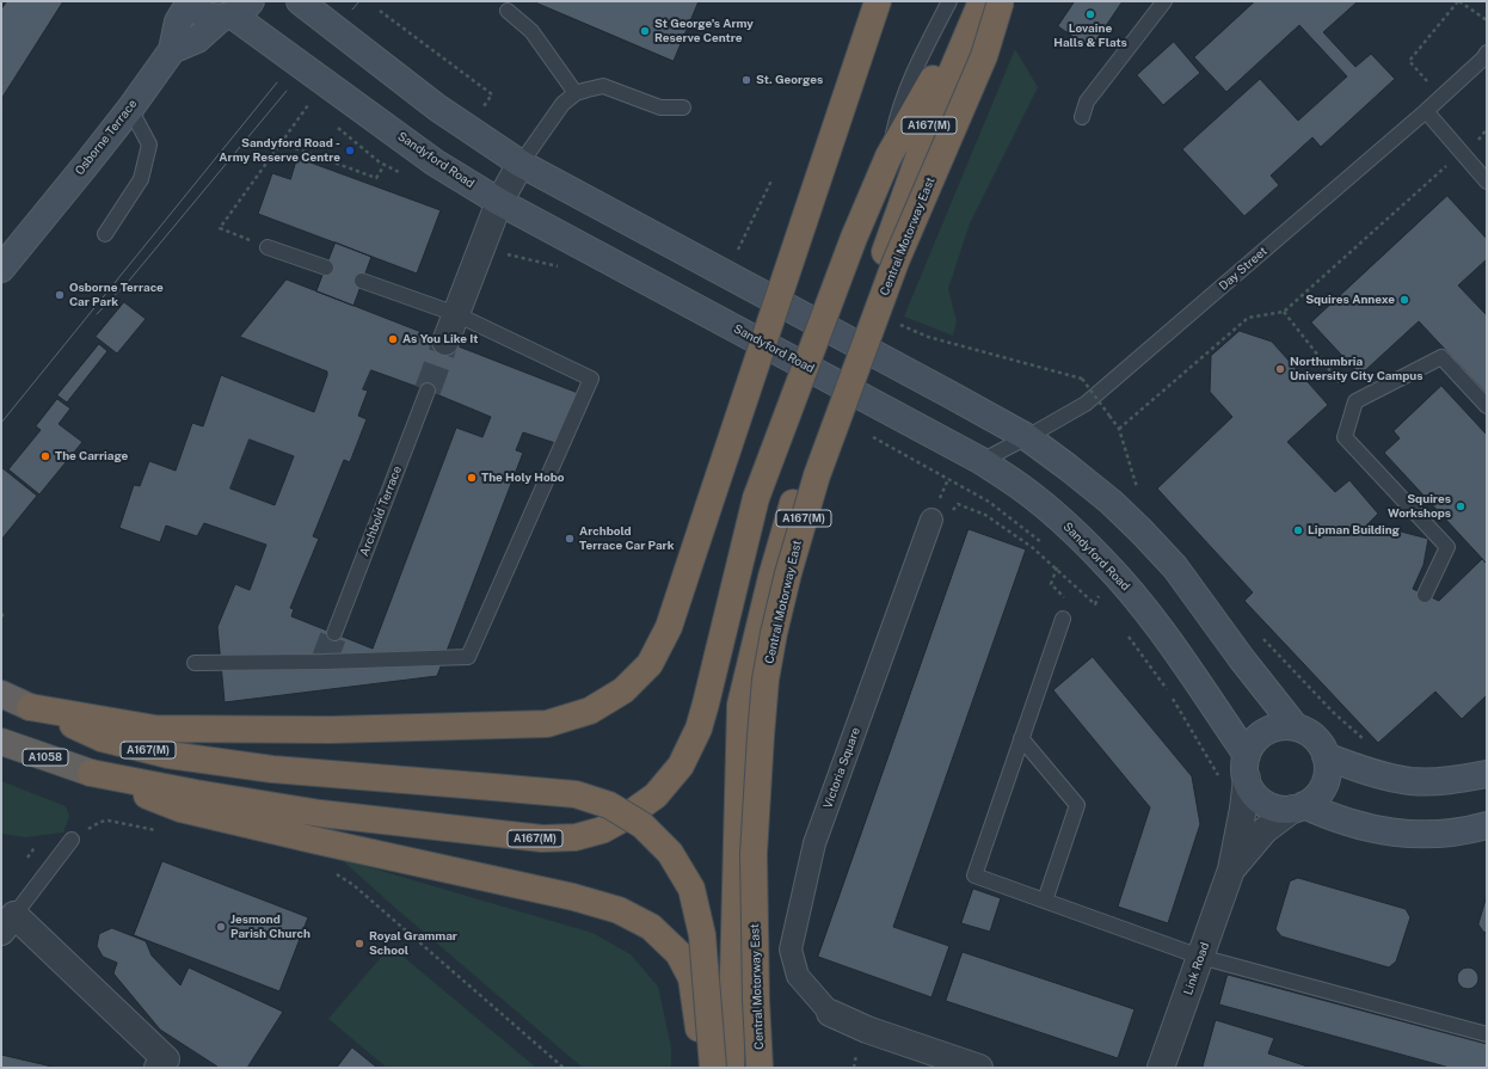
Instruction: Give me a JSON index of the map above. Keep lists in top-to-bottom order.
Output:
{
  "streets": {
    "highway": ["A167(M)", "Central Motorway East", "A1058"],
    "main road": ["Osborne Terrace", "Sandyford Road"],
    "street": ["Victoria Square", "Link Road"],
    "lane": ["Day Street", "Archbold Terrace"]
  },
  "crossings": [
    ["A167(M)", "A1058"],
    ["Osborne Terrace", "Sandyford Road"],
    ["Sandyford Road", "Day Street"],
    ["Sandyford Road", "Link Road"]
  ],
  "places": [
    "Lovaine Halls & Flats",
    "St George's Army Reserve Centre",
    "St. Georges",
    "Sandyford Road - Army Reserve Centre",
    "Osborne Terrace Car Park",
    "Squires Annexe",
    "As You Like It",
    "Northumbria University City Campus",
    "The Carriage",
    "The Holy Hobo",
    "Squires Workshops",
    "Lipman Building",
    "Archbold Terrace Car Park",
    "Jesmond Parish Church",
    "Royal Grammar School"
  ]
}
